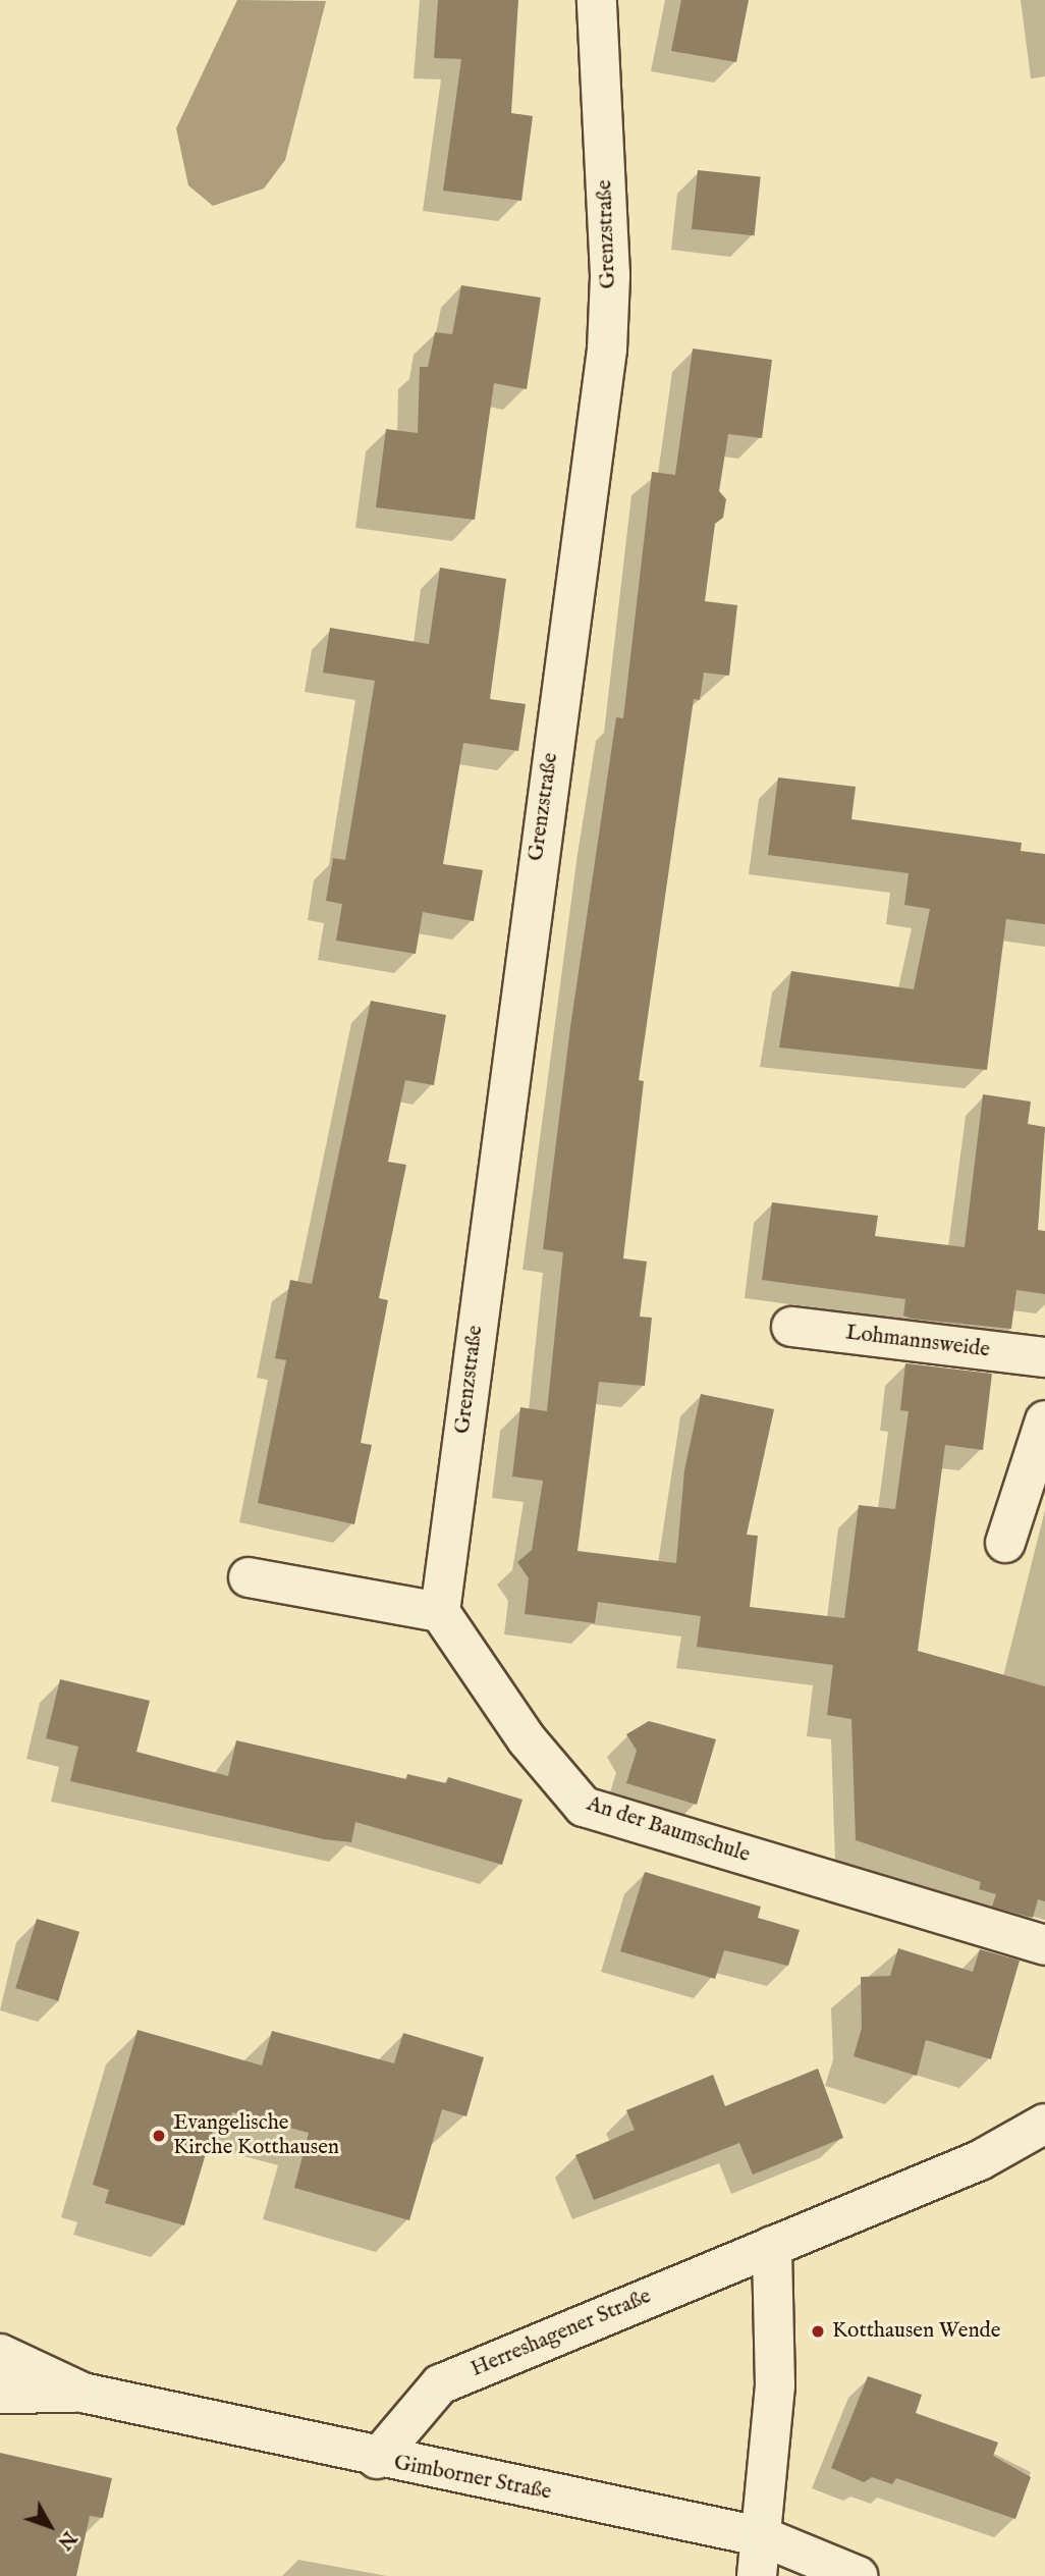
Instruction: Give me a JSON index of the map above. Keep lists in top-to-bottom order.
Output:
{
  "streets": {
    "street": [
      "Grenzstraße",
      "Lohmannsweide",
      "An der Baumschule",
      "Herreshagener Straße",
      "Gimborner Straße"
    ]
  },
  "crossings": [
    ["Grenzstraße", "An der Baumschule"],
    ["Herreshagener Straße", "Gimborner Straße"]
  ],
  "places": ["Evangelische Kirche Kotthausen", "Kotthausen Wende"],
  "north": "bottom right"
}
